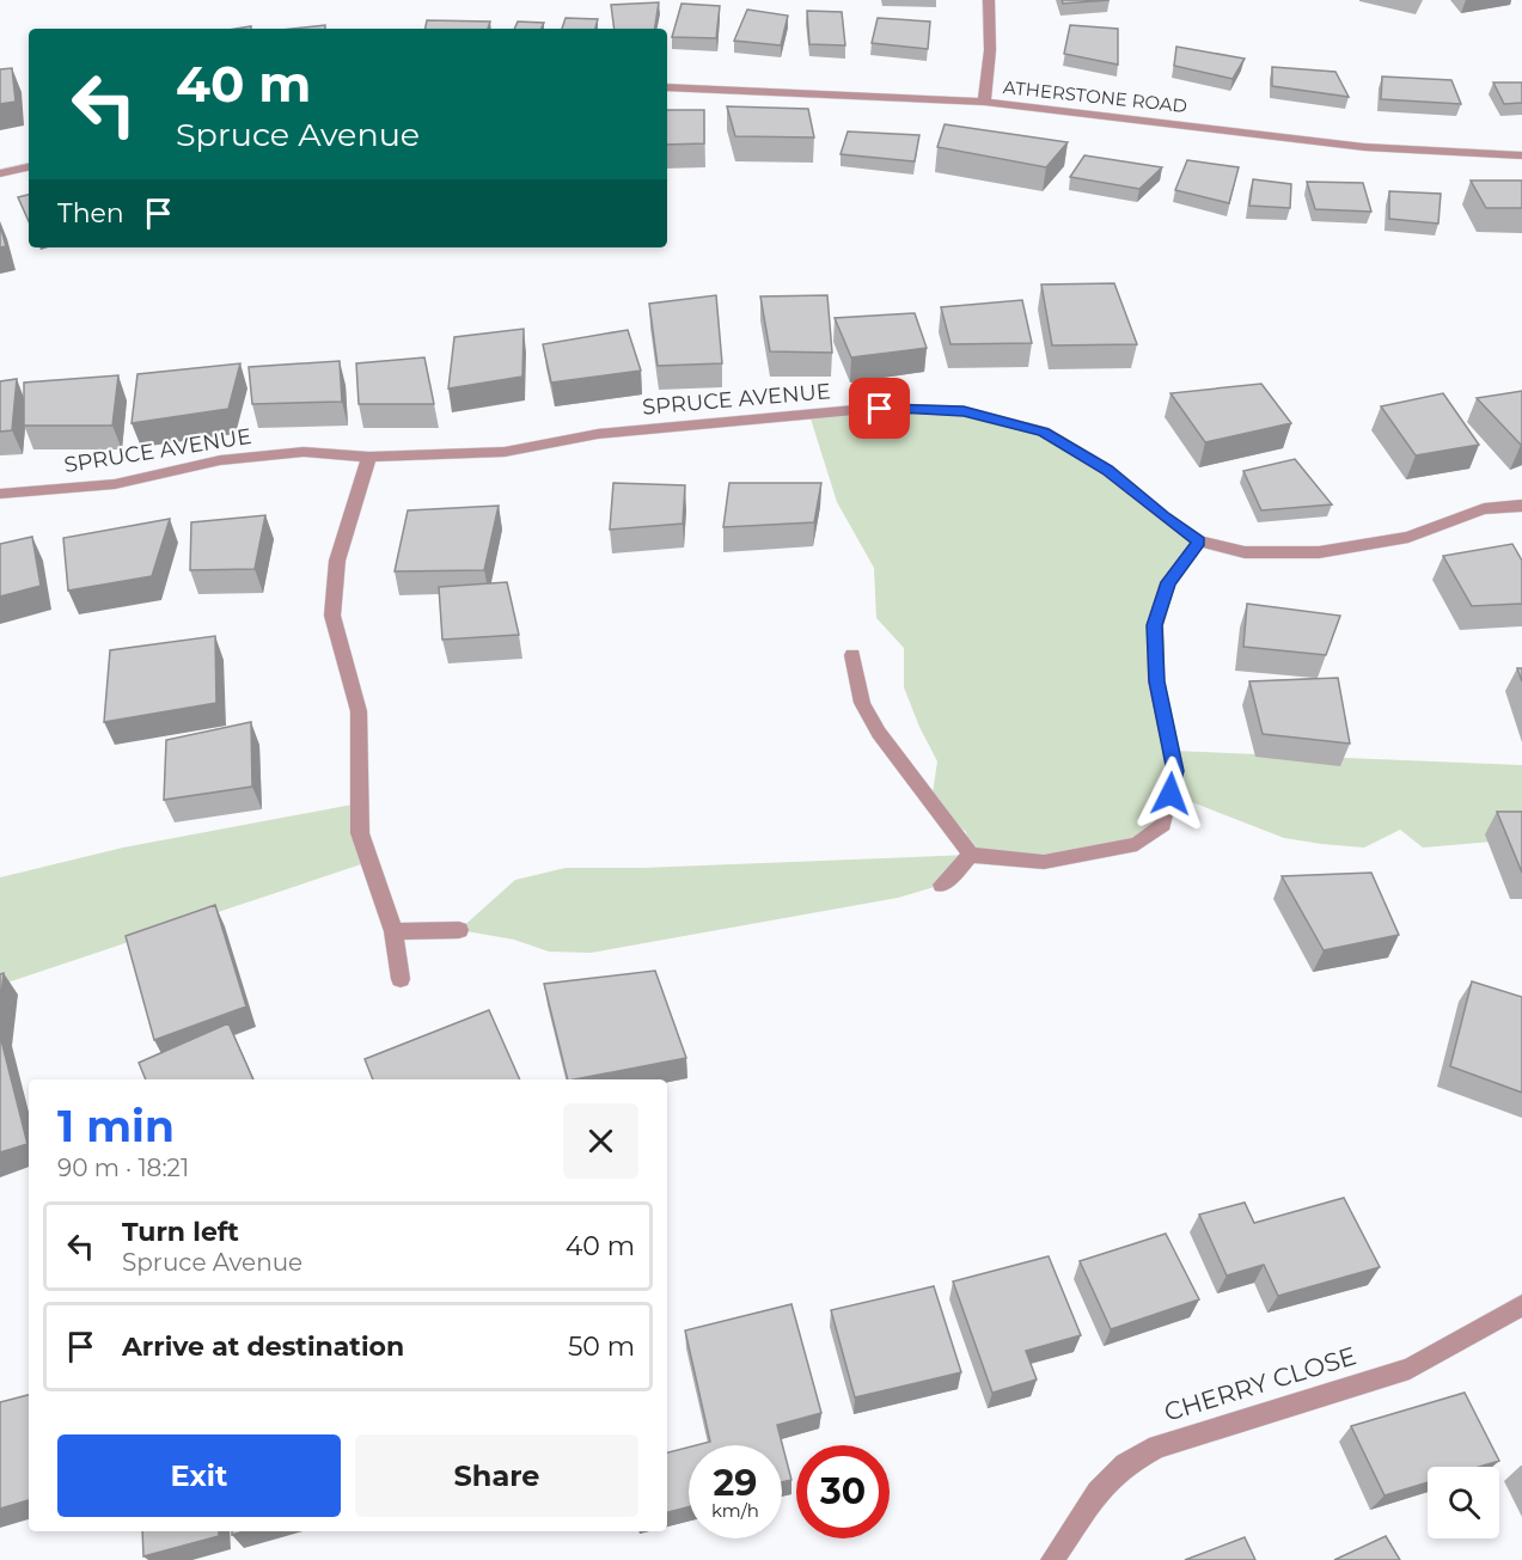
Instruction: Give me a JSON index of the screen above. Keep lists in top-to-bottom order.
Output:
{
  "streets": {
    "street": ["ATHERSTONE ROAD", "SPRUCE AVENUE", "CHERRY CLOSE"]
  },
  "page": {
    "turn": ["40 m", "Spruce Avenue"],
    "then": "Then",
    "heading": ["1 min", "90 m · 18:21"],
    "list": [
      {
        "name": "Turn left",
        "note": "Spruce Avenue",
        "value": "40 m"
      },
      {
        "name": "Arrive at destination",
        "value": "50 m"
      }
    ],
    "buttons": ["Exit", "Share"],
    "speed": "29 km/h",
    "limit": "30"
  }
}
